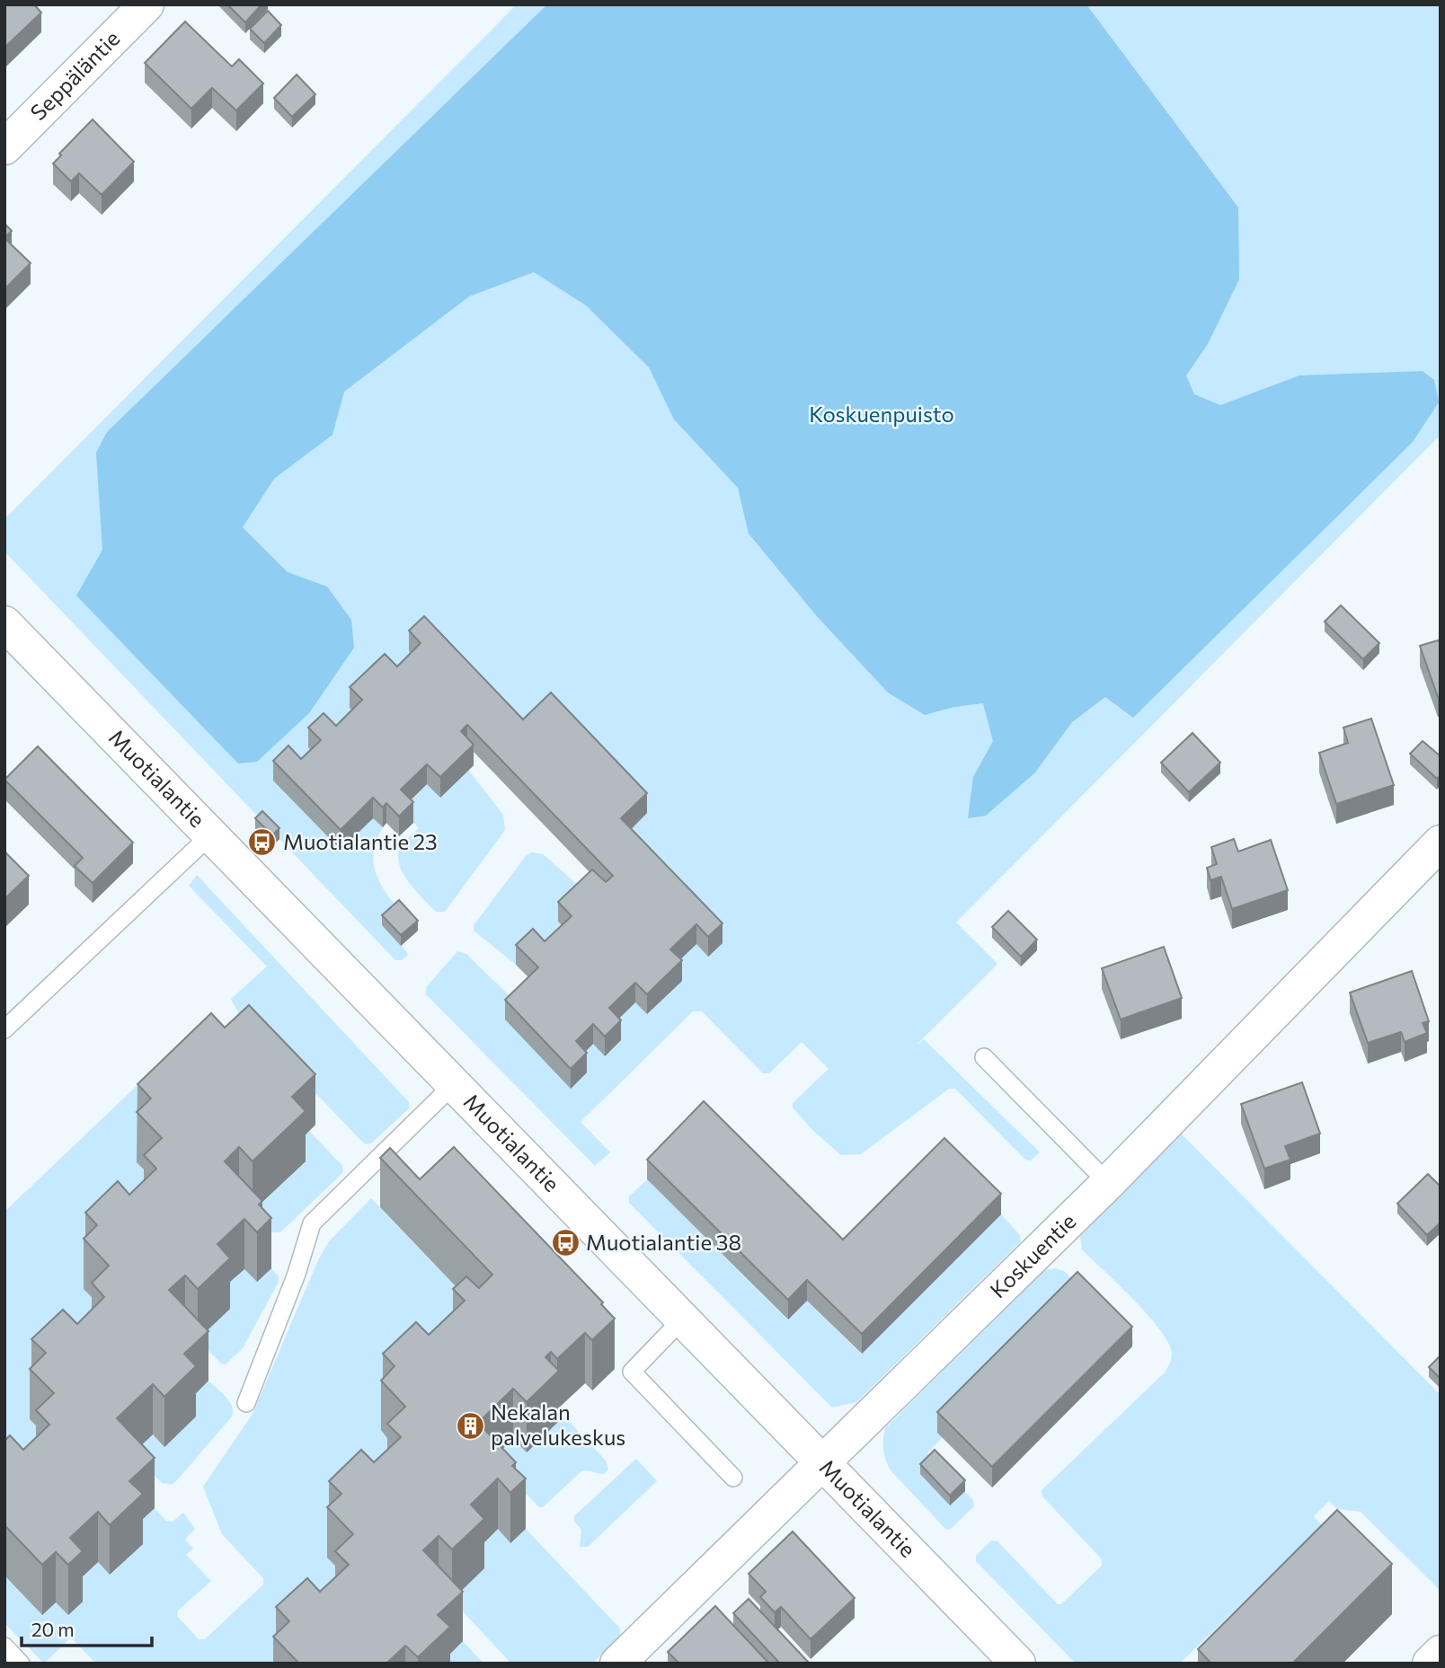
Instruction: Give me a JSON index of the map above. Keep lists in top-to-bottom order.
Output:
{
  "streets": {
    "street": ["Seppäläntie", "Muotialantie", "Koskuentie"]
  },
  "crossings": [
    ["Muotialantie", "Koskuentie"]
  ],
  "parks": ["Koskuenpuisto"],
  "places": {
    "bus stop": ["Muotialantie 23", "Muotialantie 38"],
    "building": ["Nekalan palvelukeskus"]
  },
  "scale_bar": "20 m"
}
